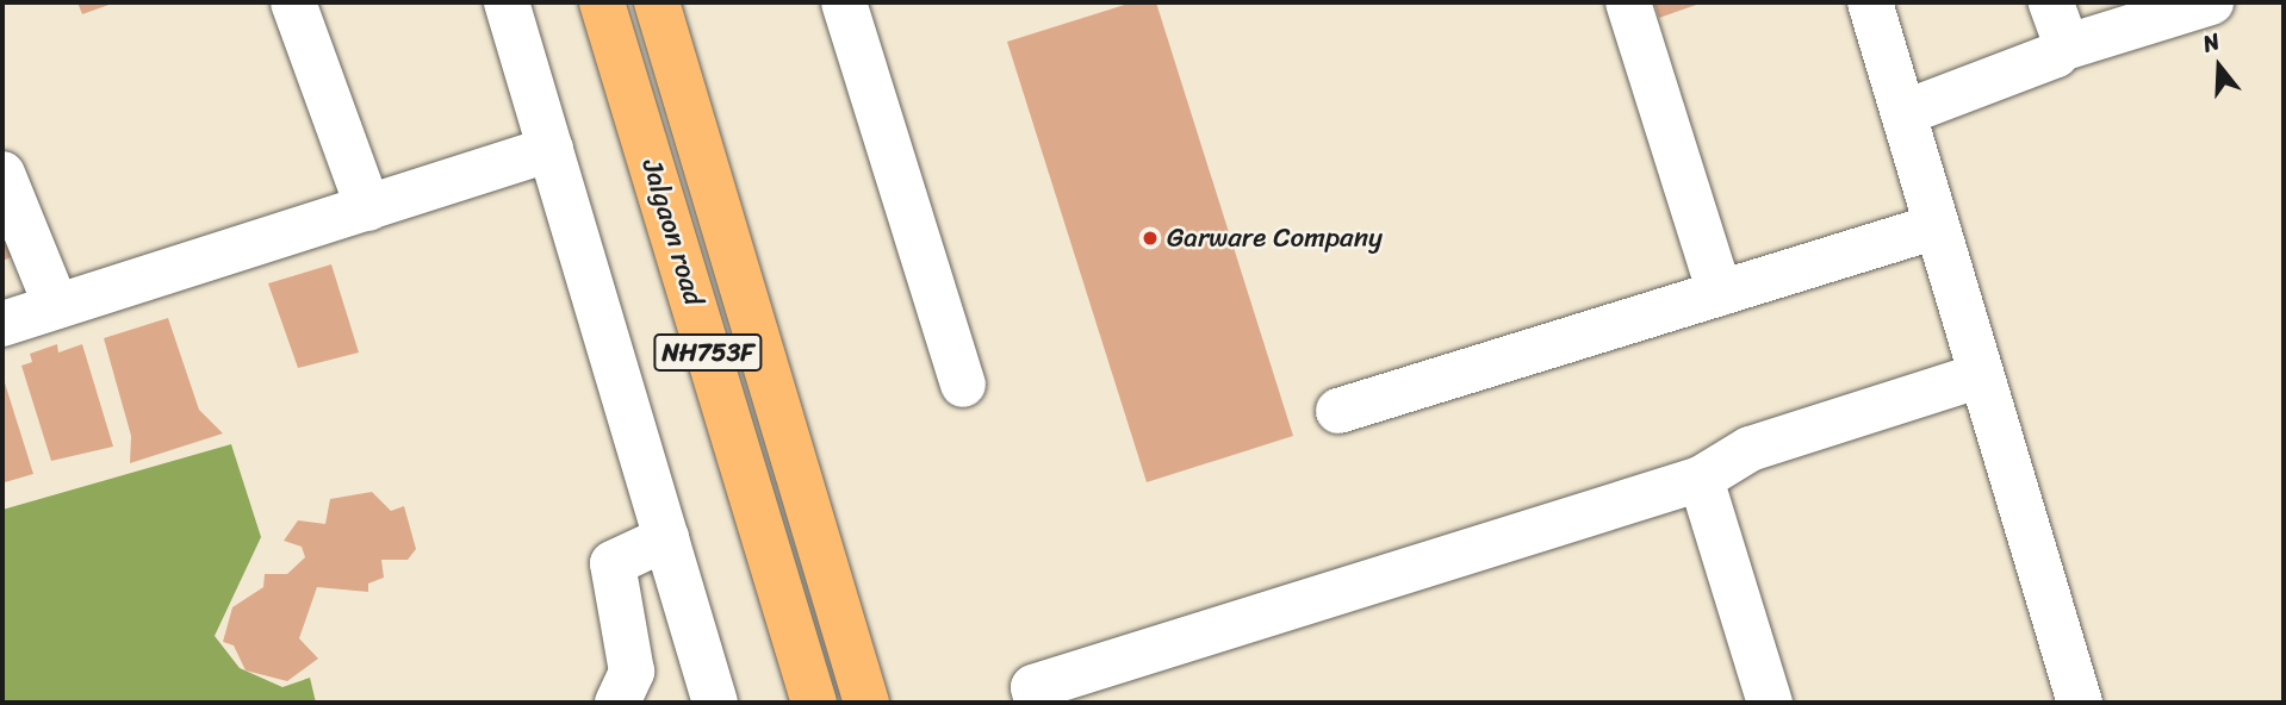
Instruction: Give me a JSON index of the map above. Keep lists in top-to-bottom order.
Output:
{
  "streets": {
    "highway": ["Jalgaon road", "NH753F"]
  },
  "places": ["Garware Company"],
  "north": "top"
}
